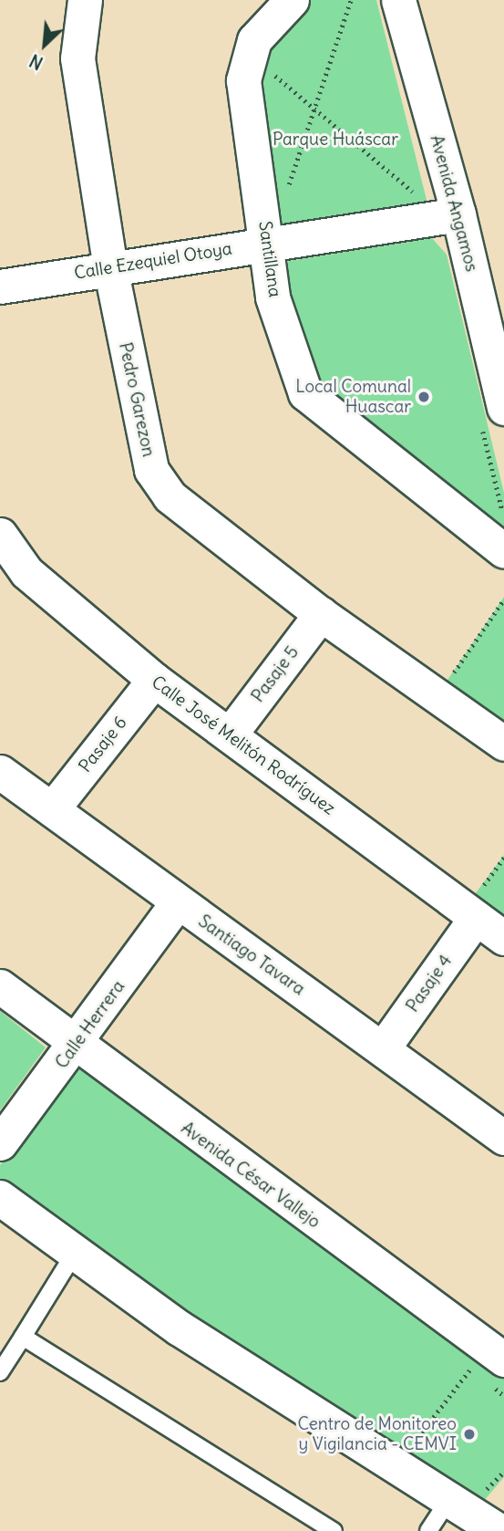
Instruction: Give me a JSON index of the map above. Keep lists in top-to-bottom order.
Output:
{
  "streets": {
    "street": [
      "Avenida Angamos",
      "Santillana",
      "Calle Ezequiel Otoya",
      "Pedro Garezon",
      "Pasaje 5",
      "Pasaje 6",
      "Calle José Melitón Rodríguez",
      "Santiago Tavara",
      "Pasaje 4",
      "Calle Herrera",
      "Avenida César Vallejo"
    ]
  },
  "crossings": [
    ["Avenida Angamos", "Calle Ezequiel Otoya"],
    ["Santillana", "Calle Ezequiel Otoya"],
    ["Calle Ezequiel Otoya", "Pedro Garezon"],
    ["Pedro Garezon", "Pasaje 5"],
    ["Pasaje 5", "Calle José Melitón Rodríguez"],
    ["Pasaje 6", "Calle José Melitón Rodríguez"],
    ["Pasaje 6", "Santiago Tavara"],
    ["Calle José Melitón Rodríguez", "Pasaje 4"],
    ["Santiago Tavara", "Pasaje 4"],
    ["Santiago Tavara", "Calle Herrera"],
    ["Calle Herrera", "Avenida César Vallejo"]
  ],
  "parks": ["Parque Huáscar"],
  "places": ["Local Comunal Huascar", "Centro de Monitoreo y Vigilancia - CEMVI"],
  "north": "bottom left"
}
